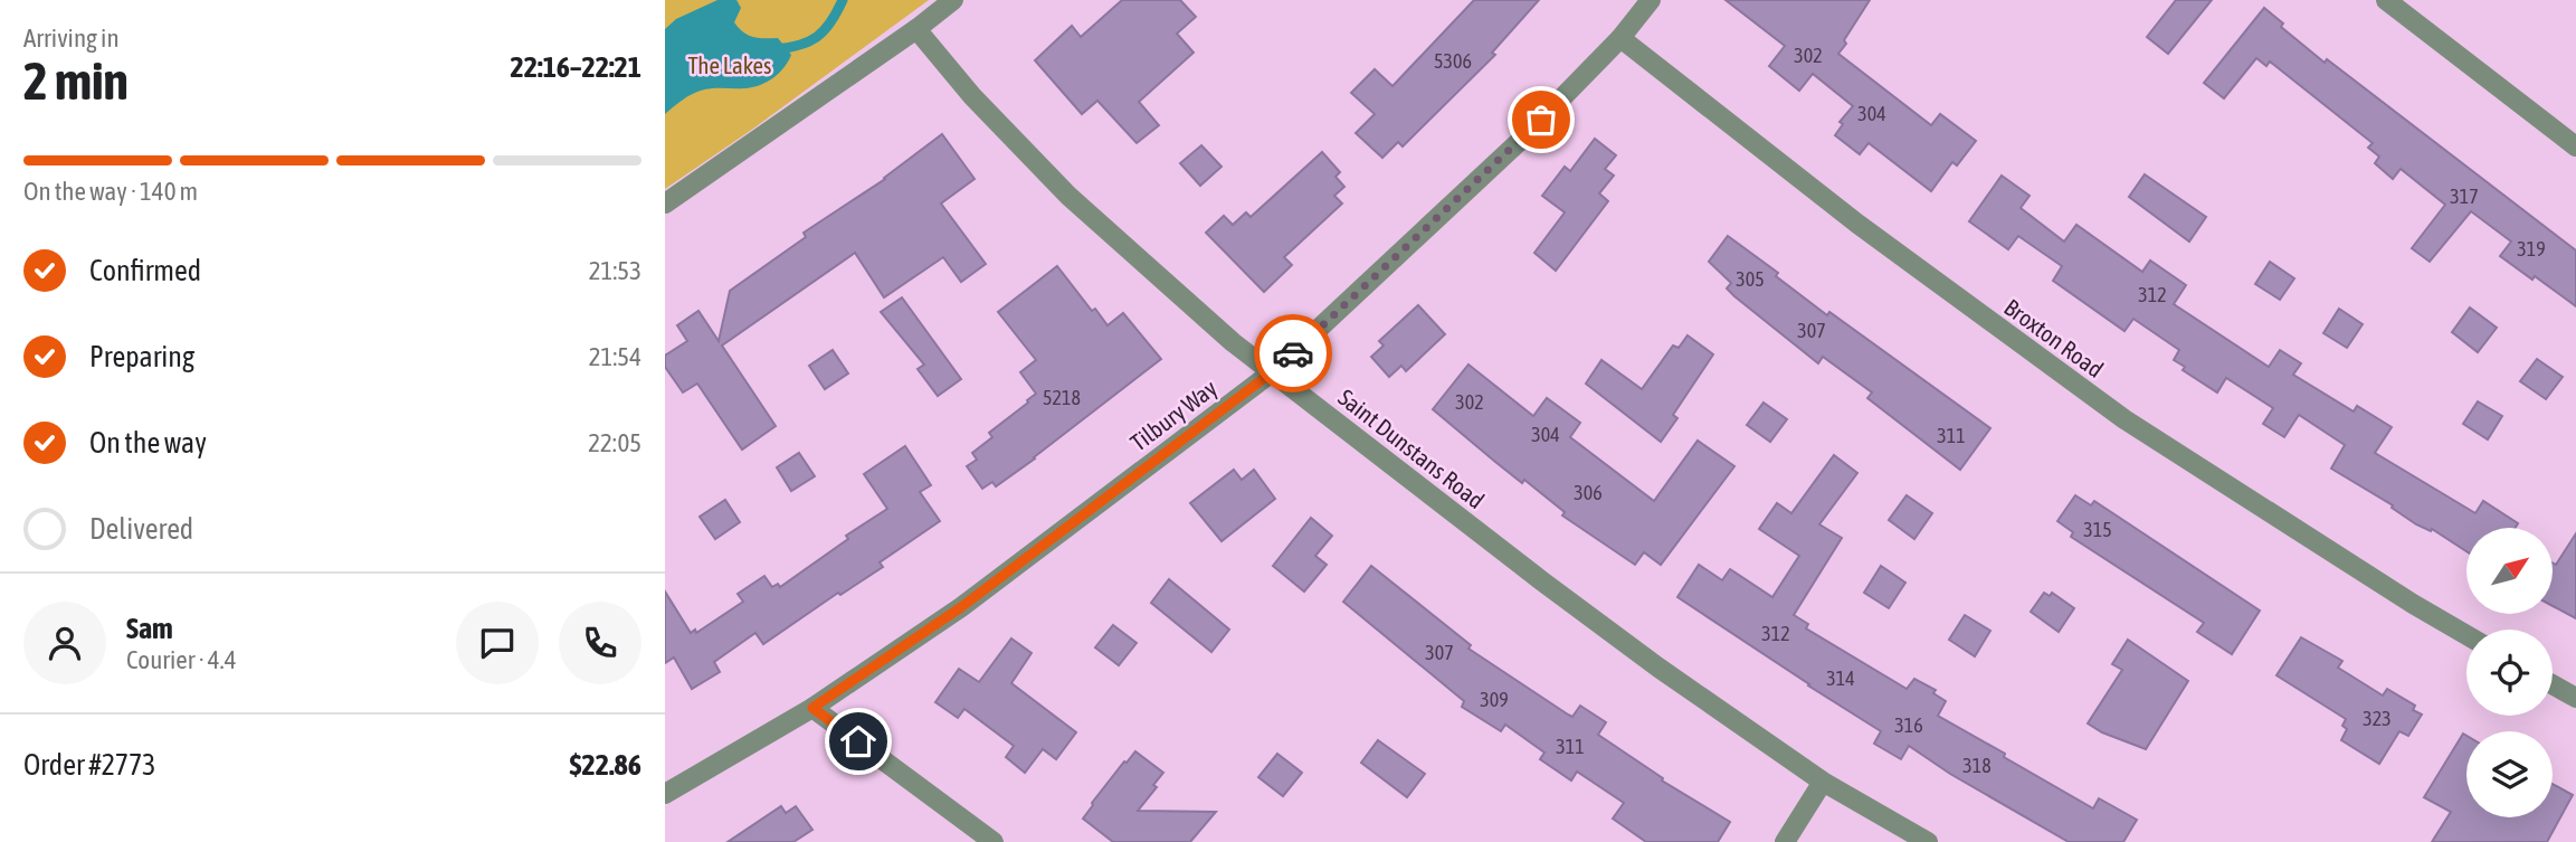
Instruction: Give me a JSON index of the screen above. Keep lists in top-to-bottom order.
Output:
{
  "streets": {
    "street": ["Broxton Road", "Tilbury Way", "Saint Dunstans Road"]
  },
  "crossings": [
    ["Broxton Road", "Tilbury Way"],
    ["Tilbury Way", "Saint Dunstans Road"]
  ],
  "parks": ["The Lakes"],
  "house_numbers": [
    "302",
    "5306",
    "304",
    "317",
    "319",
    "305",
    "312",
    "307",
    "5218",
    "302",
    "304",
    "311",
    "306",
    "315",
    "312",
    "307",
    "314",
    "309",
    "323",
    "316",
    "311",
    "318"
  ],
  "north": "top right",
  "page": {
    "heading": ["2 min", "Arriving in", "22:16–22:21"],
    "panel": [
      "Sam",
      "Courier · 4.4",
      "Order #2773",
      "$22.86"
    ],
    "bar": "On the way · 140 m",
    "list": [
      ["Confirmed", "21:53"],
      ["Preparing", "21:54"],
      ["On the way", "22:05"],
      "Delivered"
    ]
  }
}
